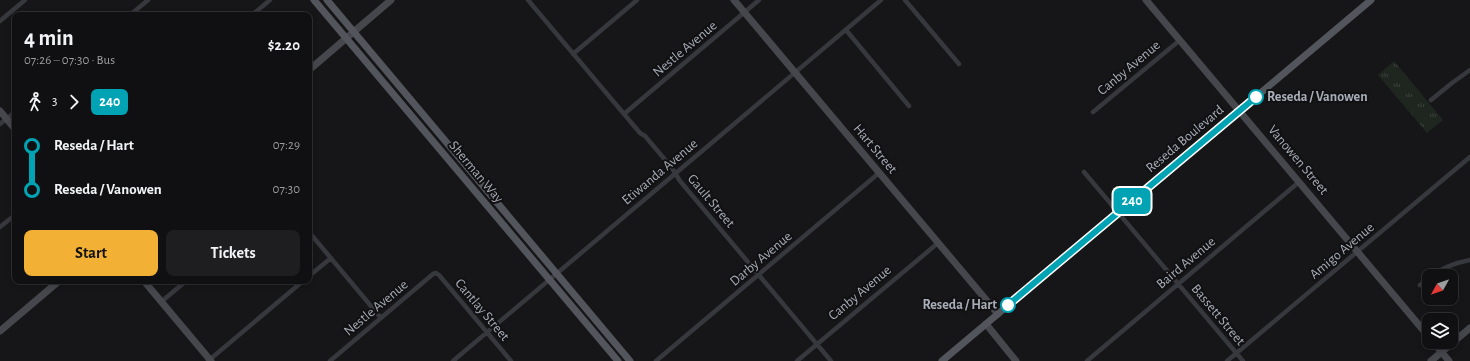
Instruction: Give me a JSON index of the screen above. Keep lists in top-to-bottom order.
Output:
{
  "streets": {
    "main road": [
      "Reseda Boulevard",
      "Hart Street",
      "Vanowen Street",
      "Sherman Way"
    ],
    "street": [
      "Nestle Avenue",
      "Canby Avenue",
      "Etiwanda Avenue",
      "Gault Street",
      "Amigo Avenue",
      "Darby Avenue",
      "Baird Avenue",
      "Cantlay Street",
      "Bassett Street"
    ]
  },
  "crossings": [
    ["Nestle Avenue", "Hart Street"],
    ["Nestle Avenue", "Gault Street"],
    ["Nestle Avenue", "Cantlay Street"],
    ["Canby Avenue", "Hart Street"],
    ["Canby Avenue", "Vanowen Street"],
    ["Canby Avenue", "Gault Street"],
    ["Reseda Boulevard", "Hart Street"],
    ["Reseda Boulevard", "Vanowen Street"],
    ["Reseda Boulevard", "Bassett Street"],
    ["Hart Street", "Etiwanda Avenue"],
    ["Hart Street", "Darby Avenue"],
    ["Vanowen Street", "Amigo Avenue"],
    ["Vanowen Street", "Baird Avenue"],
    ["Sherman Way", "Etiwanda Avenue"],
    ["Etiwanda Avenue", "Gault Street"],
    ["Etiwanda Avenue", "Cantlay Street"],
    ["Gault Street", "Darby Avenue"],
    ["Amigo Avenue", "Bassett Street"],
    ["Baird Avenue", "Bassett Street"]
  ],
  "places": ["Reseda / Vanowen", "Reseda / Hart"],
  "lines": ["bus line 240"],
  "north": "bottom left",
  "page": {
    "on_map": "240",
    "heading": ["4 min", "07:26 – 07:30 · Bus", "$2.20"],
    "legs": ["3", "240"],
    "list": [
      {
        "name": "Reseda / Hart",
        "value": "07:29"
      },
      {
        "name": "Reseda / Vanowen",
        "value": "07:30"
      }
    ],
    "buttons": ["Start", "Tickets"]
  }
}
